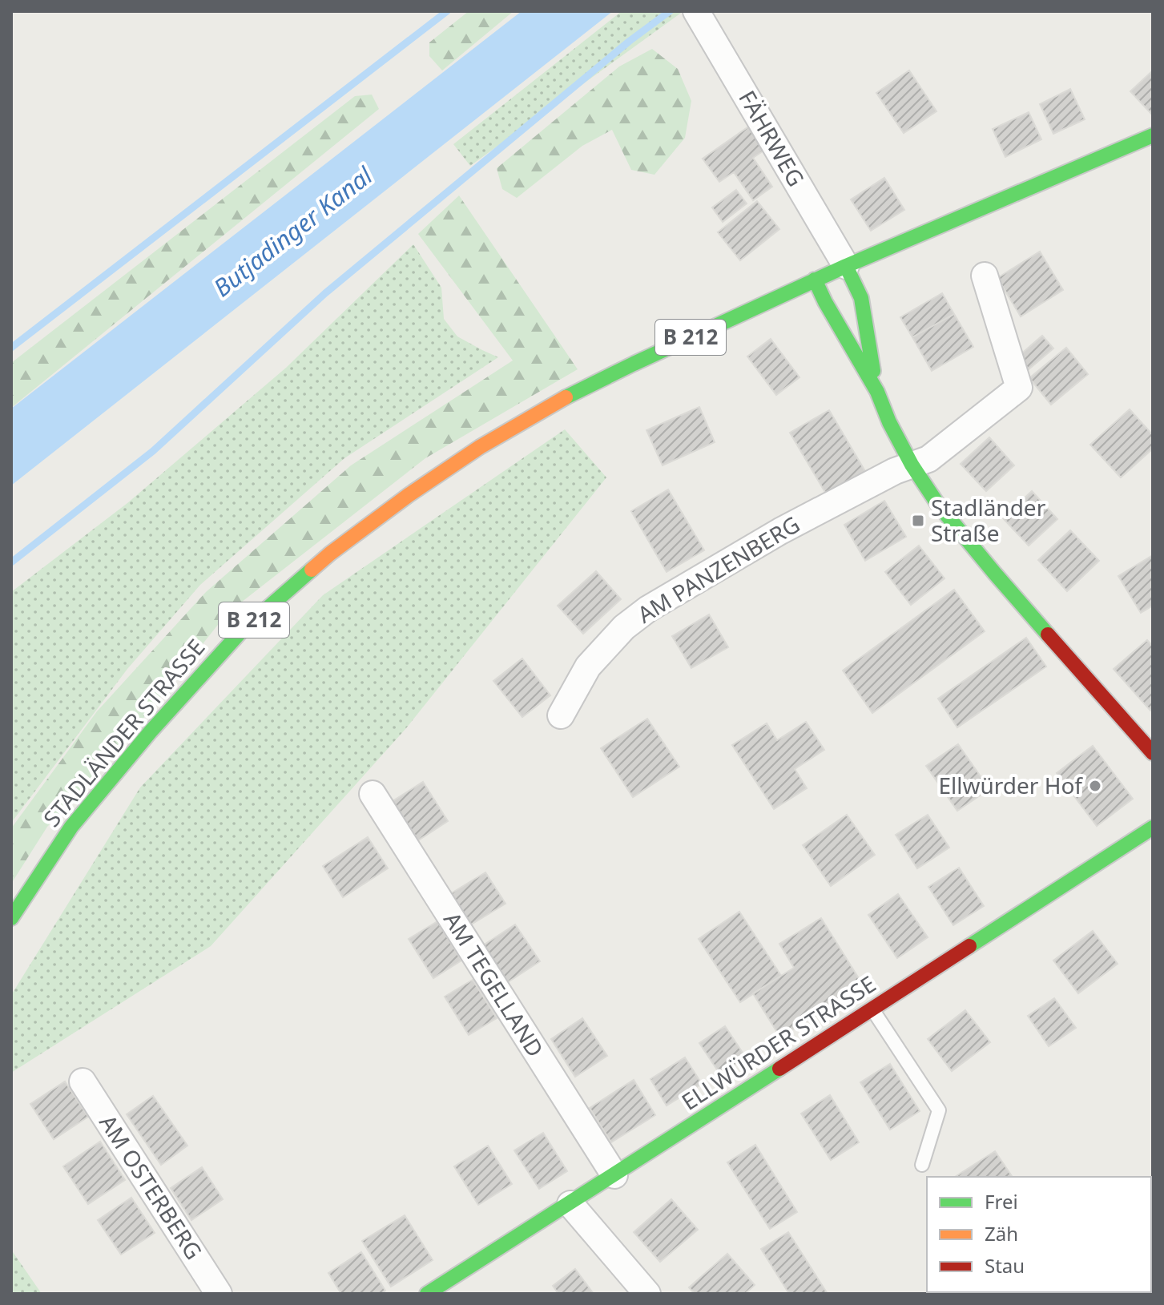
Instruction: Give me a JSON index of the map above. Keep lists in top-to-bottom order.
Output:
{
  "streets": {
    "main road": ["B 212", "STADLÄNDER STRASSE", "ELLWÜRDER STRASSE"],
    "street": [
      "FÄHRWEG",
      "AM PANZENBERG",
      "AM TEGELLAND",
      "AM OSTERBERG"
    ]
  },
  "crossings": [
    ["FÄHRWEG", "STADLÄNDER STRASSE"],
    ["AM TEGELLAND", "ELLWÜRDER STRASSE"]
  ],
  "water": ["Butjadinger Kanal"],
  "places": {
    "transit": ["Stadländer Straße"],
    "other": ["Ellwürder Hof"]
  },
  "legend": ["Frei", "Zäh", "Stau"]
}
